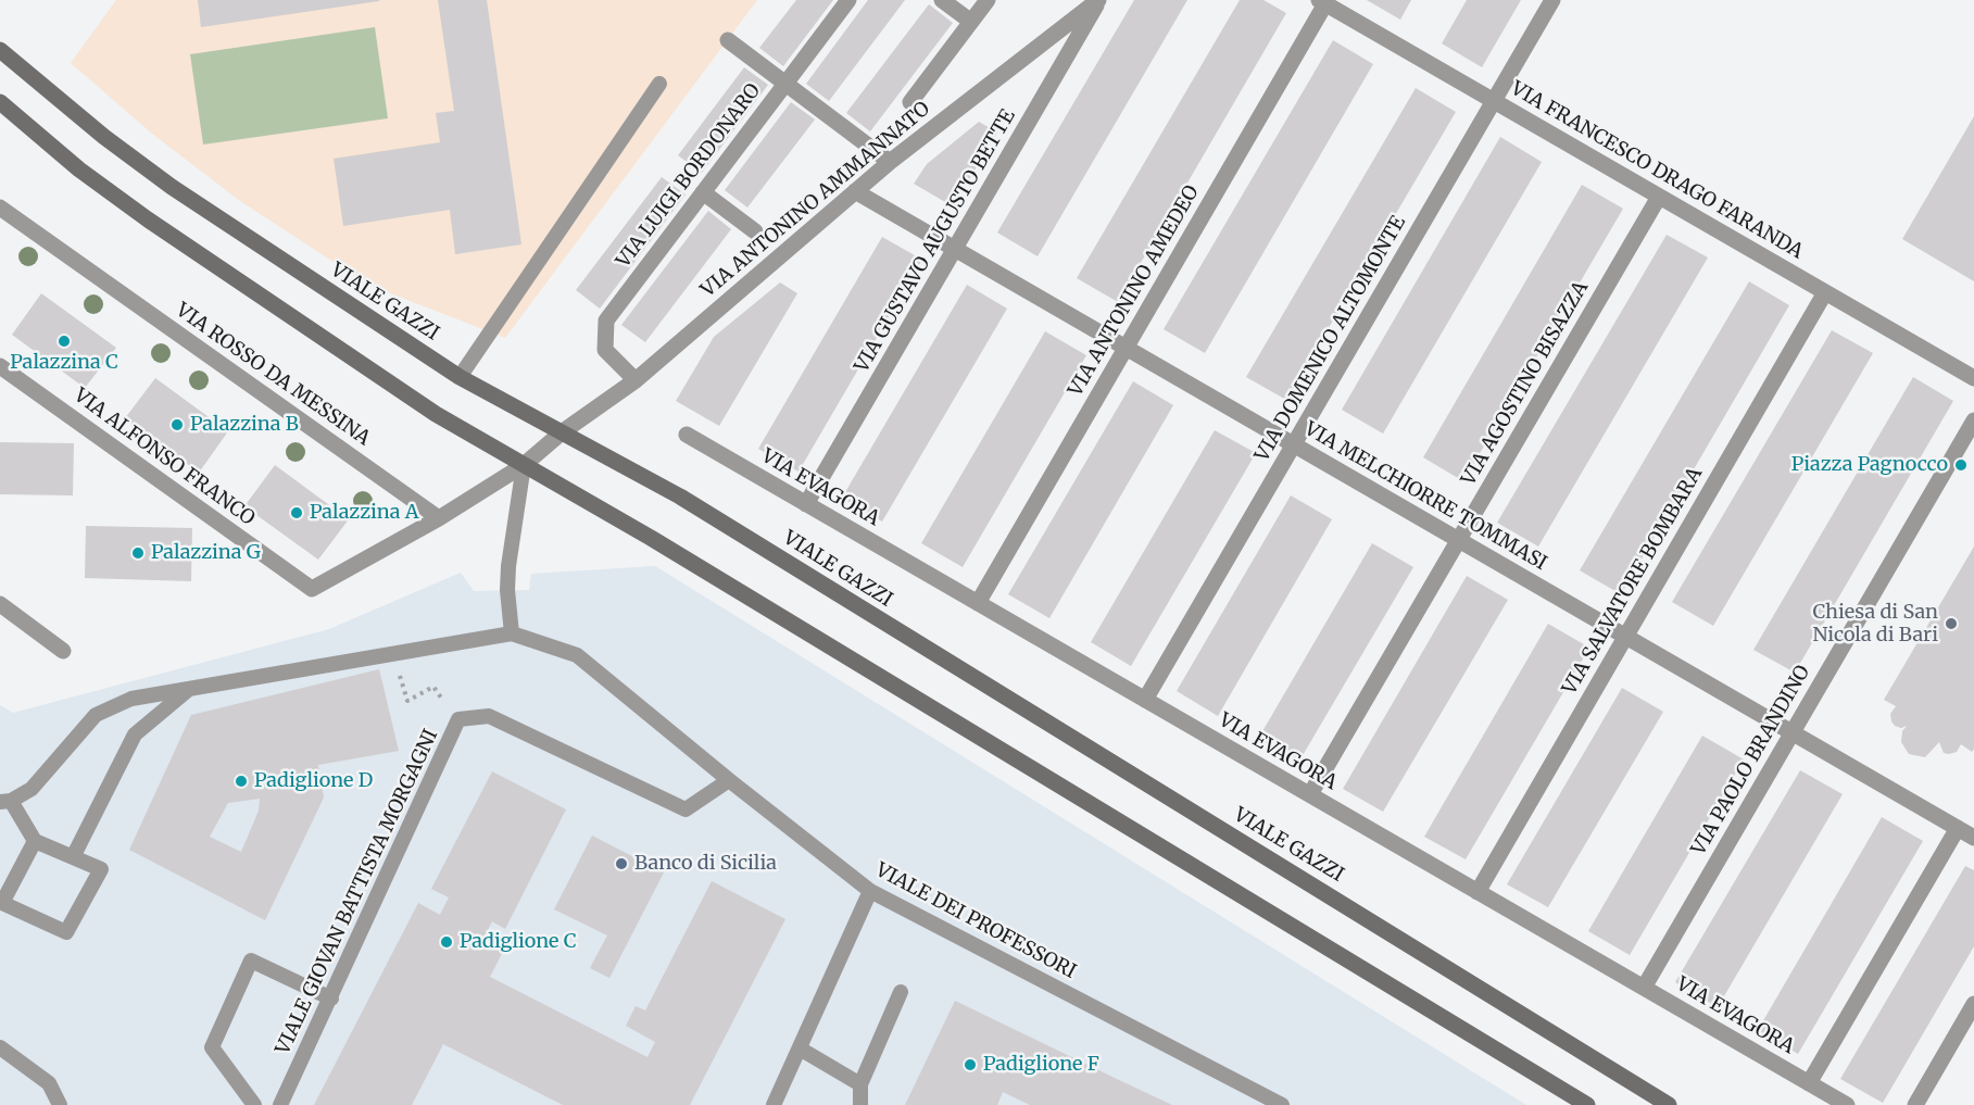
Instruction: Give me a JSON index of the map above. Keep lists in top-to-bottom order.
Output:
{
  "streets": {
    "main road": ["VIALE GAZZI"],
    "street": [
      "VIA FRANCESCO DRAGO FARANDA",
      "VIA LUIGI BORDONARO",
      "VIA ANTONINO AMMANNATO",
      "VIA GUSTAVO AUGUSTO BETTE",
      "VIA ANTONINO AMEDEO",
      "VIA DOMENICO ALTOMONTE",
      "VIA ROSSO DA MESSINA",
      "VIA AGOSTINO BISAZZA",
      "VIA ALFONSO FRANCO",
      "VIA EVAGORA",
      "VIA MELCHIORRE TOMMASI",
      "VIA SALVATORE BOMBARA",
      "VIA PAOLO BRANDINO"
    ],
    "lane": ["VIALE GIOVAN BATTISTA MORGAGNI", "VIALE DEI PROFESSORI"]
  },
  "crossings": [
    ["VIA FRANCESCO DRAGO FARANDA", "VIA ANTONINO AMEDEO"],
    ["VIA FRANCESCO DRAGO FARANDA", "VIA DOMENICO ALTOMONTE"],
    ["VIA FRANCESCO DRAGO FARANDA", "VIA AGOSTINO BISAZZA"],
    ["VIA FRANCESCO DRAGO FARANDA", "VIA SALVATORE BOMBARA"],
    ["VIA LUIGI BORDONARO", "VIA ANTONINO AMMANNATO"],
    ["VIA ANTONINO AMMANNATO", "VIA GUSTAVO AUGUSTO BETTE"],
    ["VIA ANTONINO AMMANNATO", "VIALE GAZZI"],
    ["VIA ANTONINO AMMANNATO", "VIA MELCHIORRE TOMMASI"],
    ["VIA GUSTAVO AUGUSTO BETTE", "VIA EVAGORA"],
    ["VIA GUSTAVO AUGUSTO BETTE", "VIA MELCHIORRE TOMMASI"],
    ["VIA ANTONINO AMEDEO", "VIA EVAGORA"],
    ["VIA ANTONINO AMEDEO", "VIA MELCHIORRE TOMMASI"],
    ["VIA DOMENICO ALTOMONTE", "VIA EVAGORA"],
    ["VIA DOMENICO ALTOMONTE", "VIA MELCHIORRE TOMMASI"],
    ["VIA ROSSO DA MESSINA", "VIA ALFONSO FRANCO"],
    ["VIA AGOSTINO BISAZZA", "VIA EVAGORA"],
    ["VIA AGOSTINO BISAZZA", "VIA MELCHIORRE TOMMASI"],
    ["VIA EVAGORA", "VIA SALVATORE BOMBARA"],
    ["VIA EVAGORA", "VIA PAOLO BRANDINO"],
    ["VIA MELCHIORRE TOMMASI", "VIA SALVATORE BOMBARA"],
    ["VIA MELCHIORRE TOMMASI", "VIA PAOLO BRANDINO"],
    ["VIALE GIOVAN BATTISTA MORGAGNI", "VIALE DEI PROFESSORI"]
  ],
  "places": [
    "Palazzina C",
    "Palazzina B",
    "Piazza Pagnocco",
    "Palazzina A",
    "Palazzina G",
    "Chiesa di San Nicola di Bari",
    "Padiglione D",
    "Banco di Sicilia",
    "Padiglione C",
    "Padiglione F"
  ]
}
